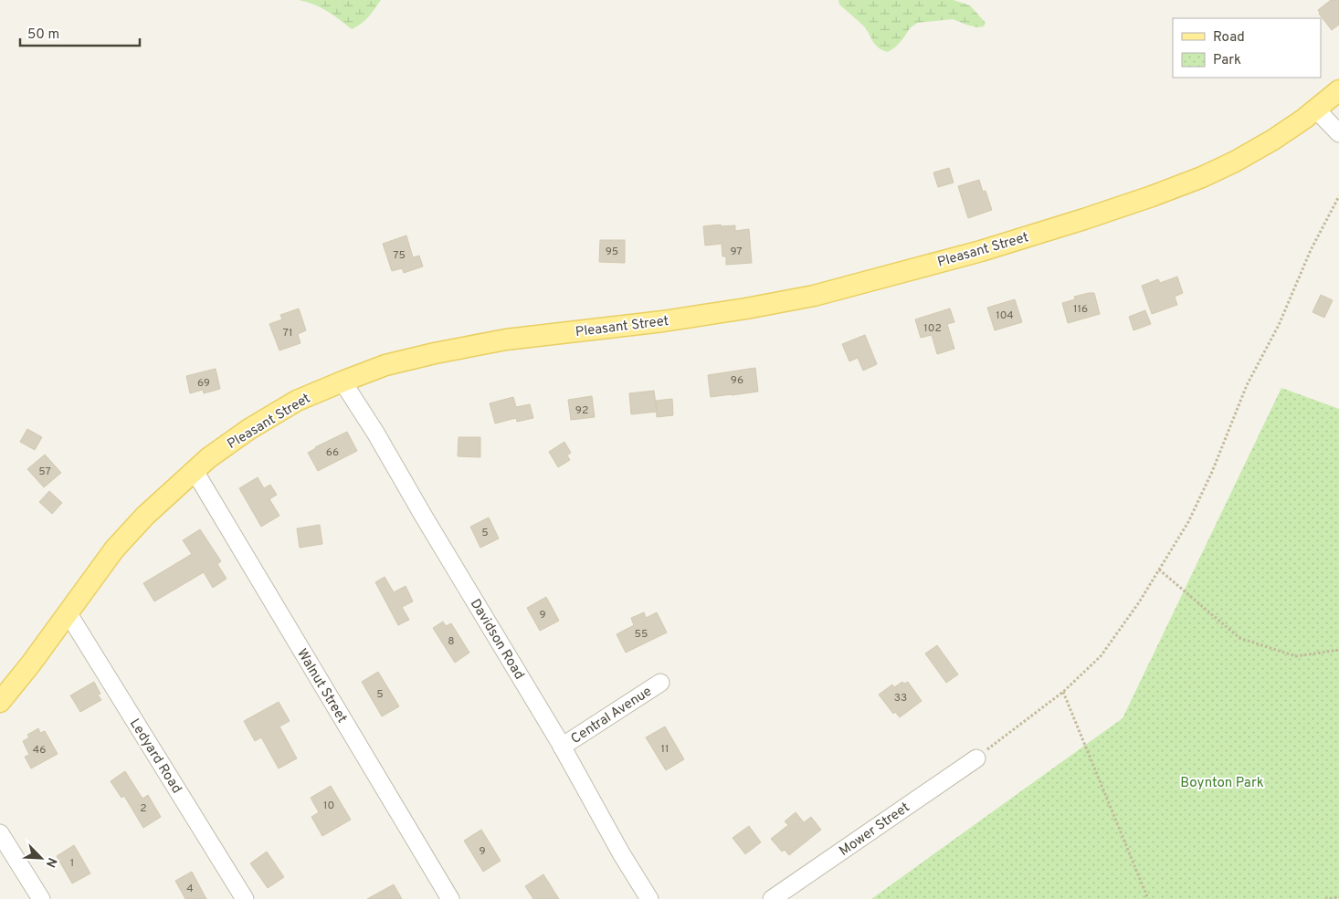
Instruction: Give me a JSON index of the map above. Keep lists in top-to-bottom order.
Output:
{
  "streets": {
    "main road": ["Pleasant Street"],
    "street": [
      "Davidson Road",
      "Walnut Street",
      "Central Avenue",
      "Ledyard Road",
      "Mower Street"
    ]
  },
  "crossings": [
    ["Pleasant Street", "Davidson Road"],
    ["Pleasant Street", "Walnut Street"],
    ["Pleasant Street", "Ledyard Road"],
    ["Davidson Road", "Central Avenue"]
  ],
  "parks": ["Boynton Park"],
  "house_numbers": [
    "95",
    "97",
    "75",
    "116",
    "104",
    "102",
    "71",
    "96",
    "69",
    "92",
    "66",
    "57",
    "5",
    "9",
    "55",
    "8",
    "5",
    "33",
    "11",
    "46",
    "10",
    "2",
    "9",
    "1",
    "4"
  ],
  "legend": ["Road", "Park"],
  "scale_bar": "50 m",
  "north": "bottom right"
}
